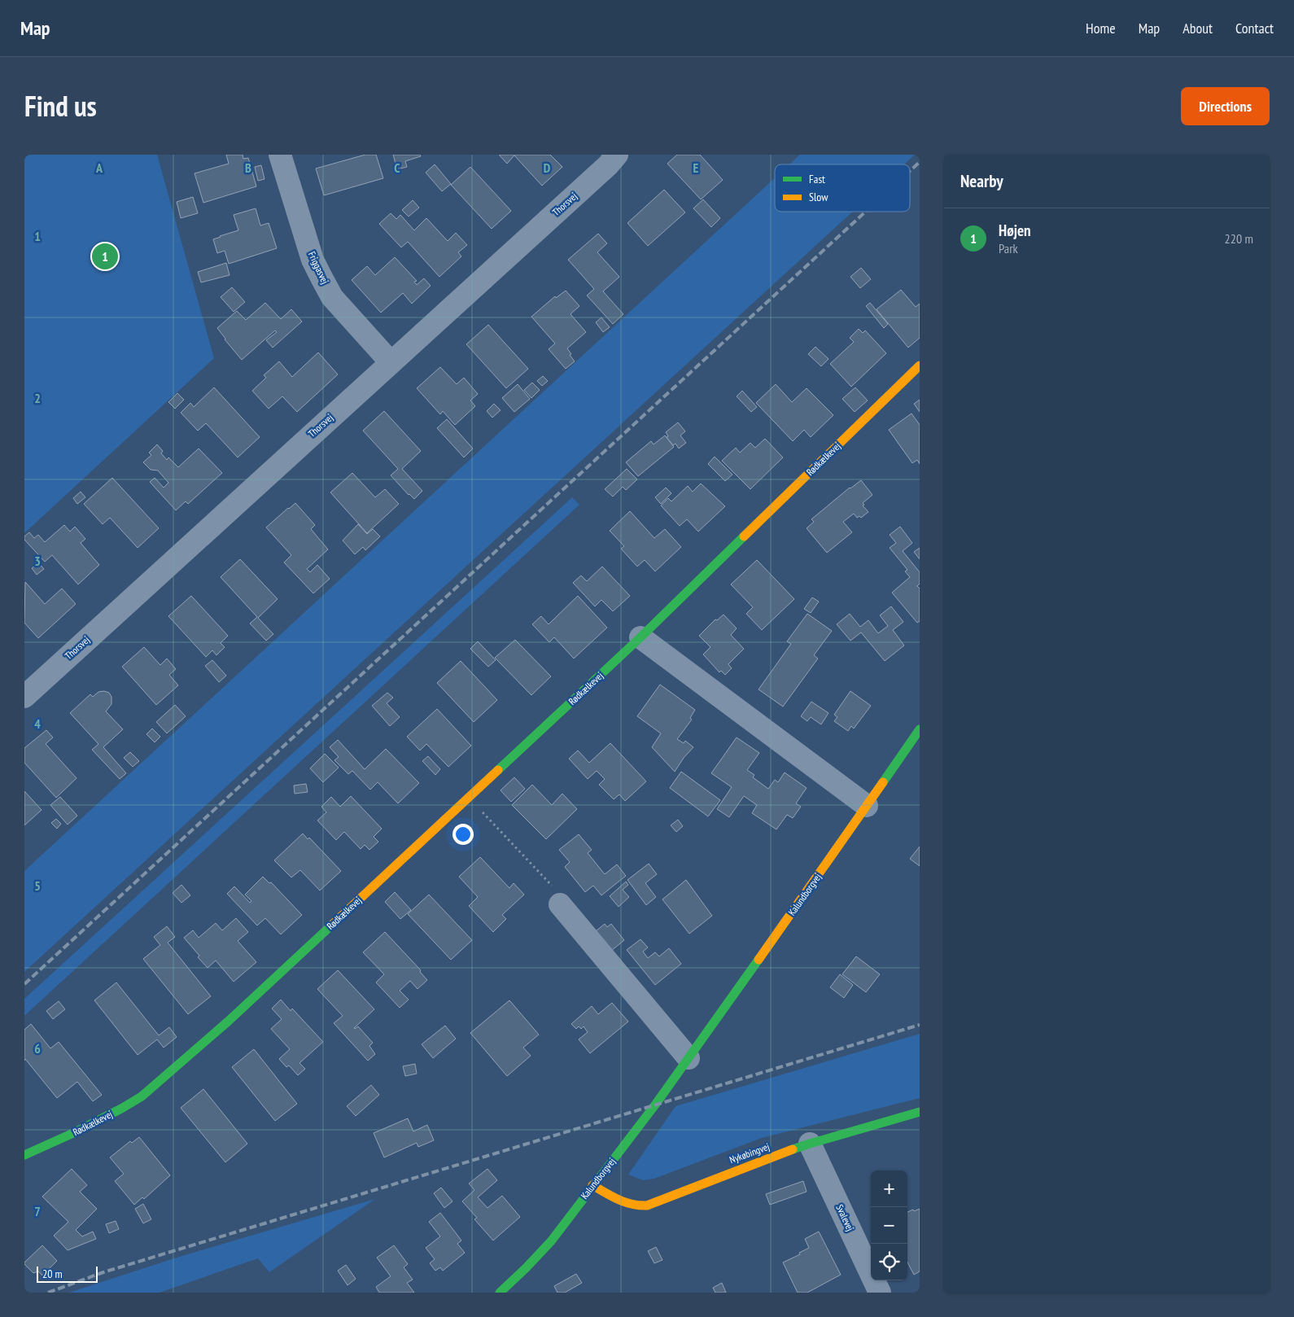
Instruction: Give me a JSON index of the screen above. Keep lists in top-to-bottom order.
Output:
{
  "streets": {
    "street": [
      "Thorsvej",
      "Friggasvej",
      "Rødkælkevej",
      "Kalundborgvej",
      "Nykøbingvej",
      "Svalevej"
    ]
  },
  "crossings": [
    ["Thorsvej", "Friggasvej"],
    ["Kalundborgvej", "Nykøbingvej"],
    ["Nykøbingvej", "Svalevej"]
  ],
  "legend": ["Fast", "Slow"],
  "scale_bar": "20 m",
  "page": {
    "header": "Map",
    "nav": [
      "Home",
      "Map",
      "About",
      "Contact"
    ],
    "title": "Find us",
    "buttons": "Directions",
    "heading": "Nearby",
    "list": [
      {
        "mark": "1",
        "name": "Højen",
        "note": "Park",
        "value": "220 m"
      }
    ],
    "pins": "1",
    "map_buttons": ["+", "−"],
    "scale": "20 m"
  },
  "grid": {
    "columns": [
      "A",
      "B",
      "C",
      "D",
      "E"
    ],
    "rows": [
      "1",
      "2",
      "3",
      "4",
      "5",
      "6",
      "7"
    ]
  }
}
